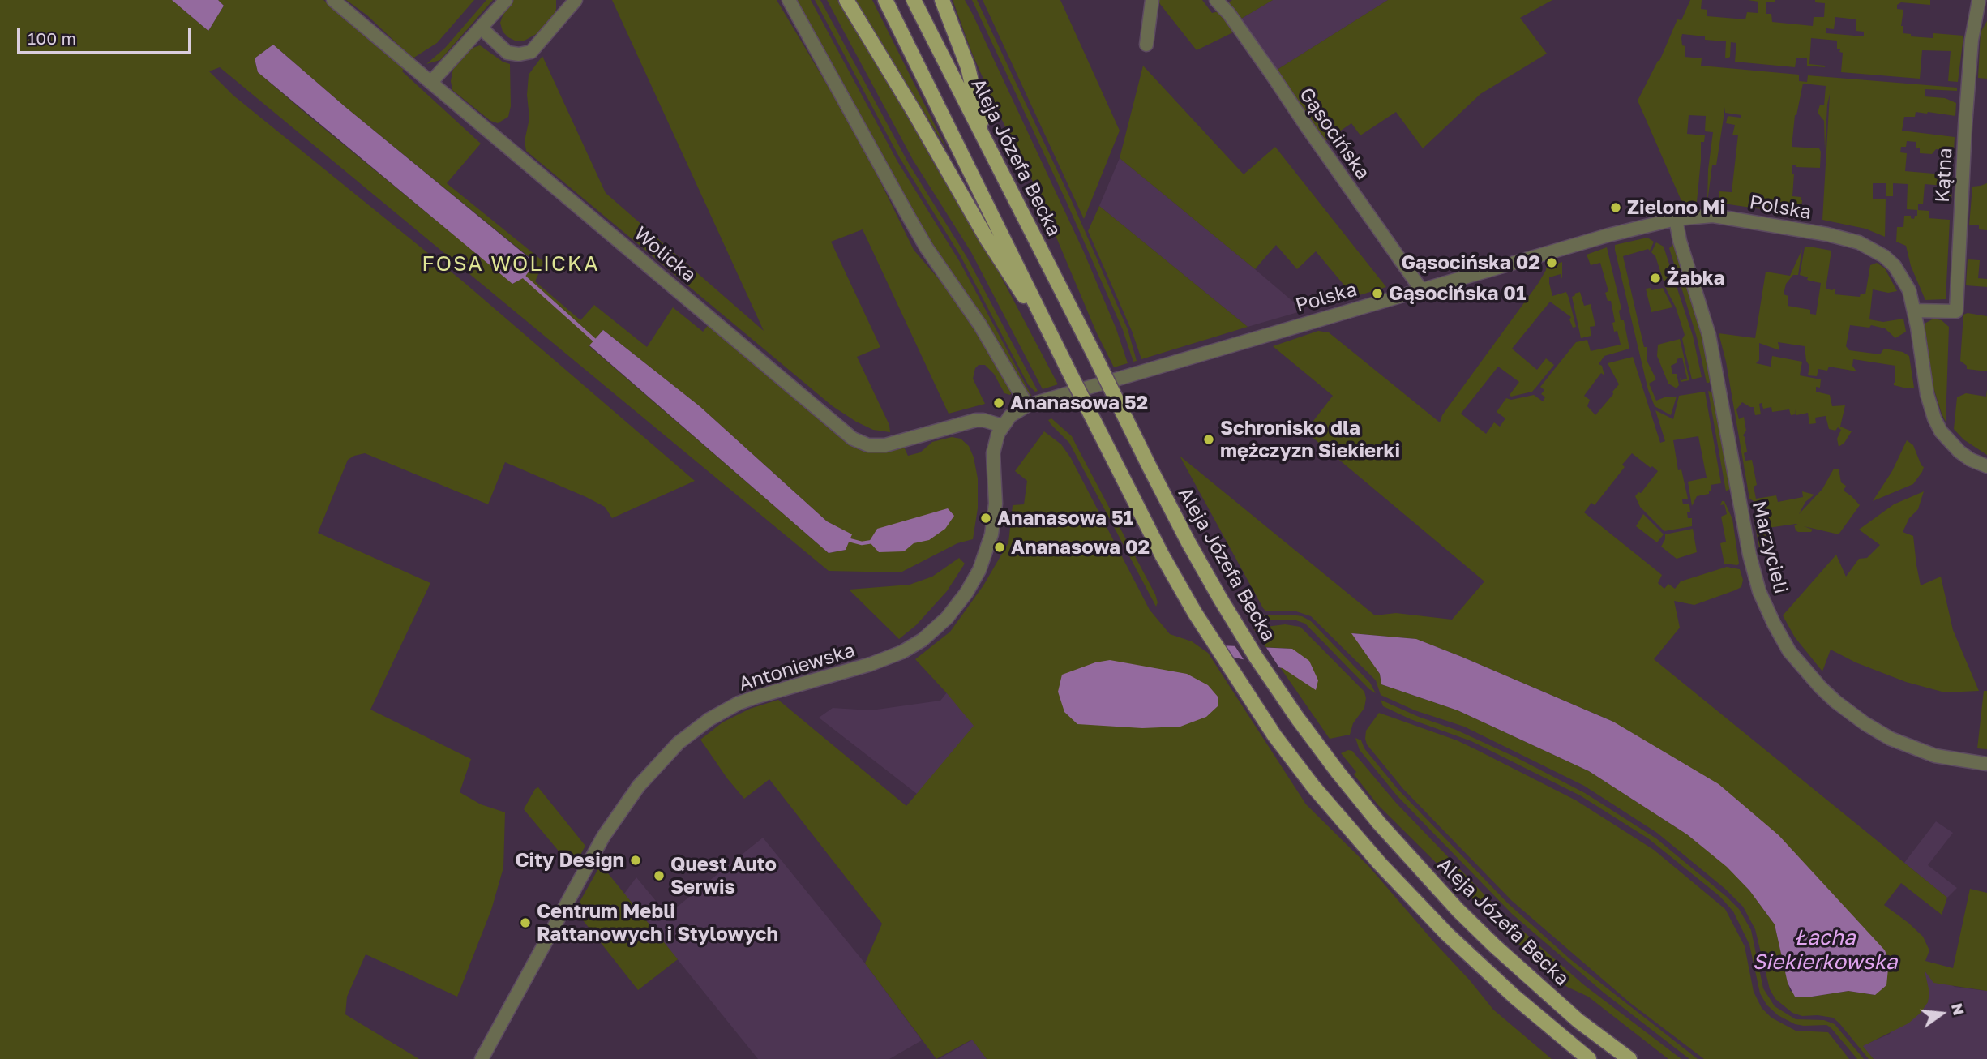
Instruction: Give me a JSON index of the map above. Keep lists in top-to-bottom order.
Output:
{
  "streets": {
    "main road": ["Aleja Józefa Becka"],
    "street": [
      "Gąsocińska",
      "Kątna",
      "Polska",
      "Wolicka",
      "Marzycieli",
      "Antoniewska"
    ]
  },
  "crossings": [
    ["Gąsocińska", "Polska"],
    ["Kątna", "Polska"],
    ["Polska", "Marzycieli"],
    ["Wolicka", "Antoniewska"]
  ],
  "districts": ["FOSA WOLICKA"],
  "water": ["Łacha Siekierkowska"],
  "places": [
    "Zielono Mi",
    "Gąsocińska 02",
    "Żabka",
    "Gąsocińska 01",
    "Ananasowa 52",
    "Schronisko dla mężczyzn Siekierki",
    "Ananasowa 51",
    "Ananasowa 02",
    "City Design",
    "Quest Auto Serwis",
    "Centrum Mebli Rattanowych i Stylowych"
  ],
  "scale_bar": "100 m",
  "north": "right"
}
